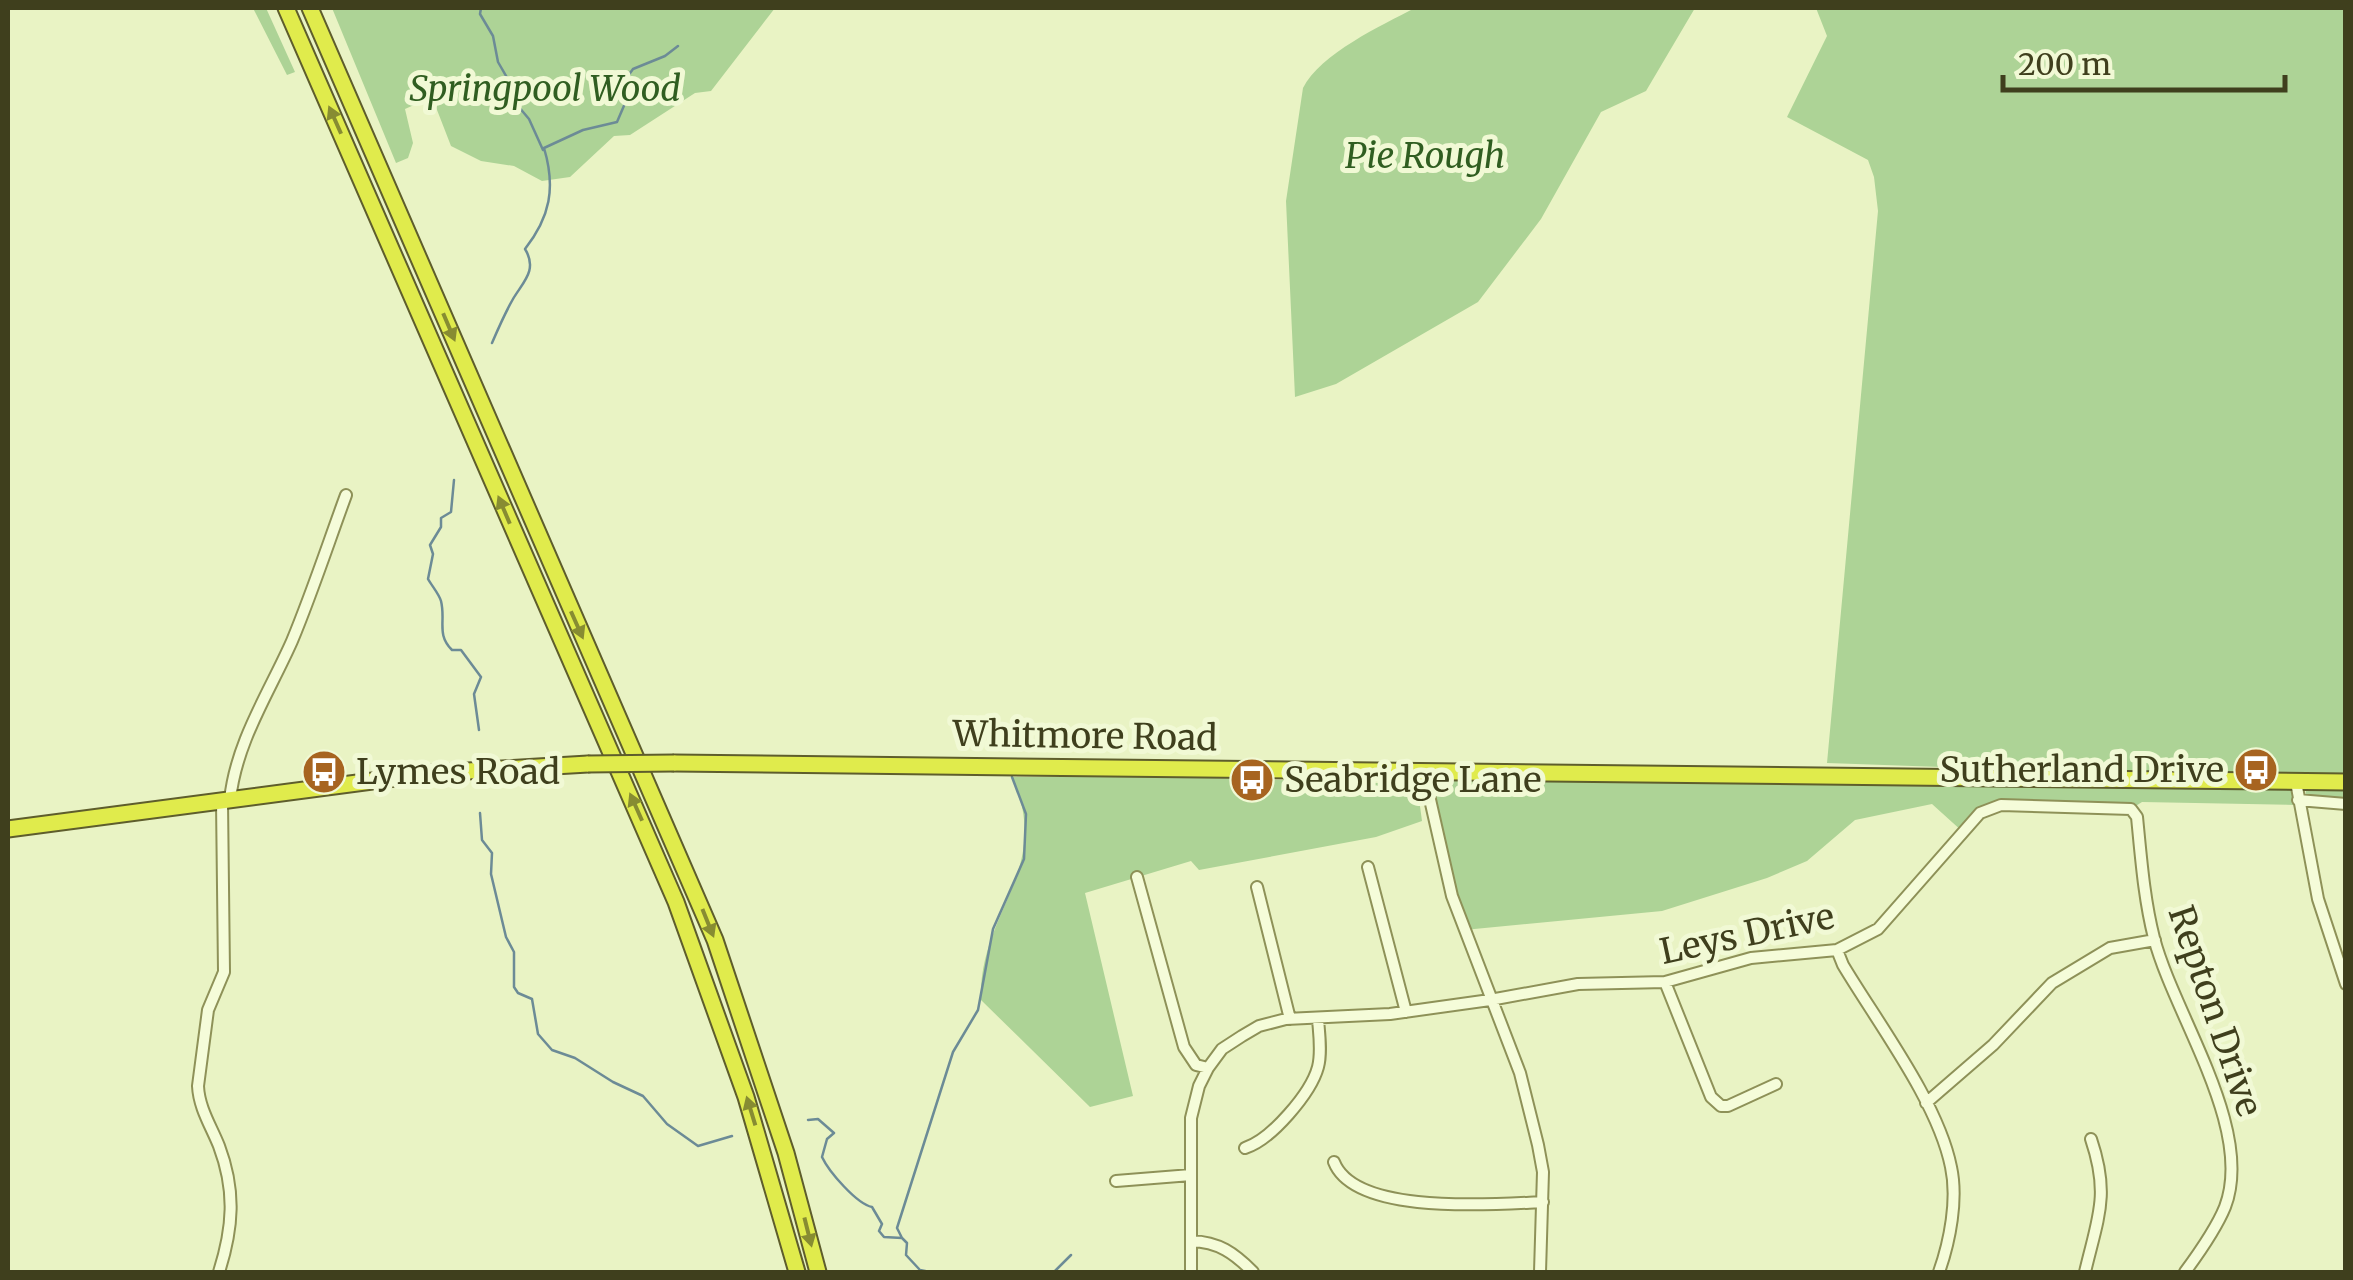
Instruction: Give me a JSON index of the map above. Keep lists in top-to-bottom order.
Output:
{
  "streets": {
    "highway": ["Whitmore Road"],
    "street": ["Leys Drive", "Repton Drive"]
  },
  "crossings": [
    ["Leys Drive", "Repton Drive"]
  ],
  "parks": ["Springpool Wood", "Pie Rough"],
  "places": {
    "bus stop": ["Sutherland Drive", "Lymes Road", "Seabridge Lane"]
  },
  "scale_bar": "200 m"
}
